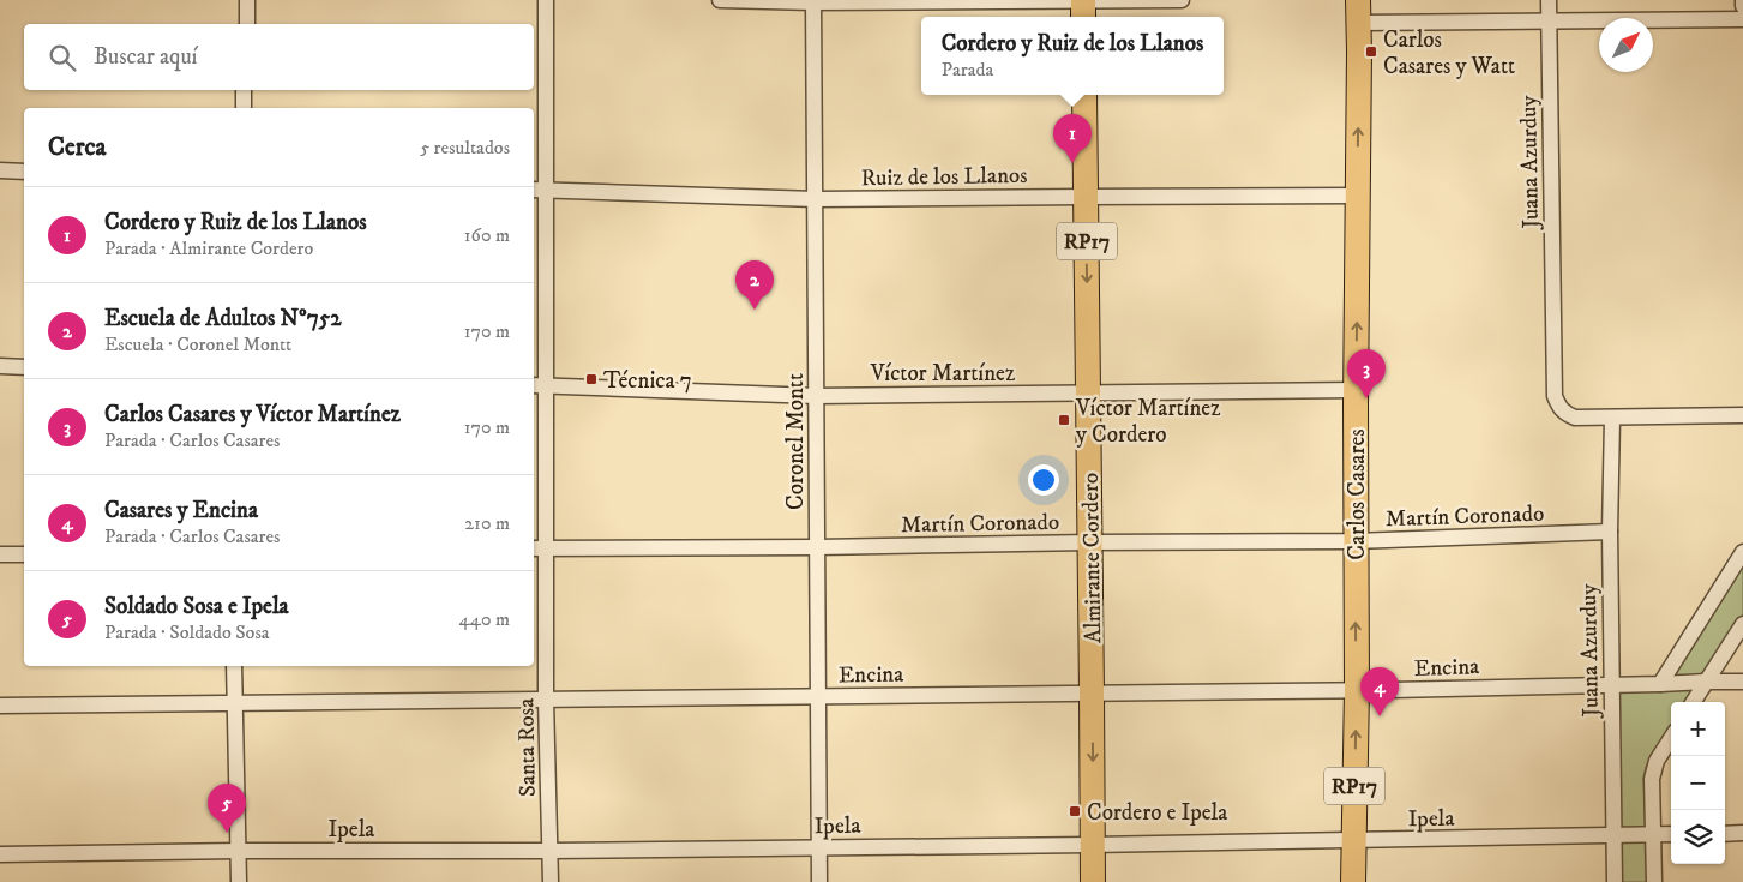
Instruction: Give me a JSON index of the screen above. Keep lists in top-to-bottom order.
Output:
{
  "streets": {
    "main road": ["RP17", "Carlos Casares", "Almirante Cordero"],
    "street": [
      "Juana Azurduy",
      "Ruiz de los Llanos",
      "Víctor Martínez",
      "Coronel Montt",
      "Martín Coronado",
      "Encina",
      "Santa Rosa",
      "Ipela"
    ]
  },
  "crossings": [
    ["Juana Azurduy", "Martín Coronado"],
    ["Juana Azurduy", "Encina"],
    ["Juana Azurduy", "Ipela"],
    ["Ruiz de los Llanos", "Coronel Montt"],
    ["Ruiz de los Llanos", "Carlos Casares"],
    ["Ruiz de los Llanos", "Almirante Cordero"],
    ["Ruiz de los Llanos", "Santa Rosa"],
    ["Víctor Martínez", "Coronel Montt"],
    ["Víctor Martínez", "Carlos Casares"],
    ["Víctor Martínez", "Almirante Cordero"],
    ["Víctor Martínez", "Santa Rosa"],
    ["Coronel Montt", "Martín Coronado"],
    ["Coronel Montt", "Encina"],
    ["Coronel Montt", "Ipela"],
    ["Carlos Casares", "Martín Coronado"],
    ["Carlos Casares", "Encina"],
    ["Carlos Casares", "Ipela"],
    ["Martín Coronado", "Almirante Cordero"],
    ["Martín Coronado", "Santa Rosa"],
    ["Almirante Cordero", "Encina"],
    ["Almirante Cordero", "Ipela"],
    ["Encina", "Santa Rosa"],
    ["Santa Rosa", "Ipela"]
  ],
  "one_way": ["Carlos Casares", "Almirante Cordero"],
  "places": {
    "transit": [
      "Carlos Casares y Watt",
      "Técnica 7",
      "Víctor Martínez y Cordero",
      "Cordero e Ipela"
    ]
  },
  "north": "top right",
  "page": {
    "popup": ["Cordero y Ruiz de los Llanos", "Parada"],
    "search": "Buscar aquí",
    "heading": ["Cerca", "5 resultados"],
    "pins": [
      "1",
      "2",
      "3",
      "4",
      "5"
    ],
    "list": [
      {
        "mark": "1",
        "name": "Cordero y Ruiz de los Llanos",
        "note": "Parada · Almirante Cordero",
        "value": "160 m"
      },
      {
        "mark": "2",
        "name": "Escuela de Adultos Nº752",
        "note": "Escuela · Coronel Montt",
        "value": "170 m"
      },
      {
        "mark": "3",
        "name": "Carlos Casares y Víctor Martínez",
        "note": "Parada · Carlos Casares",
        "value": "170 m"
      },
      {
        "mark": "4",
        "name": "Casares y Encina",
        "note": "Parada · Carlos Casares",
        "value": "210 m"
      },
      {
        "mark": "5",
        "name": "Soldado Sosa e Ipela",
        "note": "Parada · Soldado Sosa",
        "value": "440 m"
      }
    ],
    "map_buttons": ["+", "−"]
  }
}
